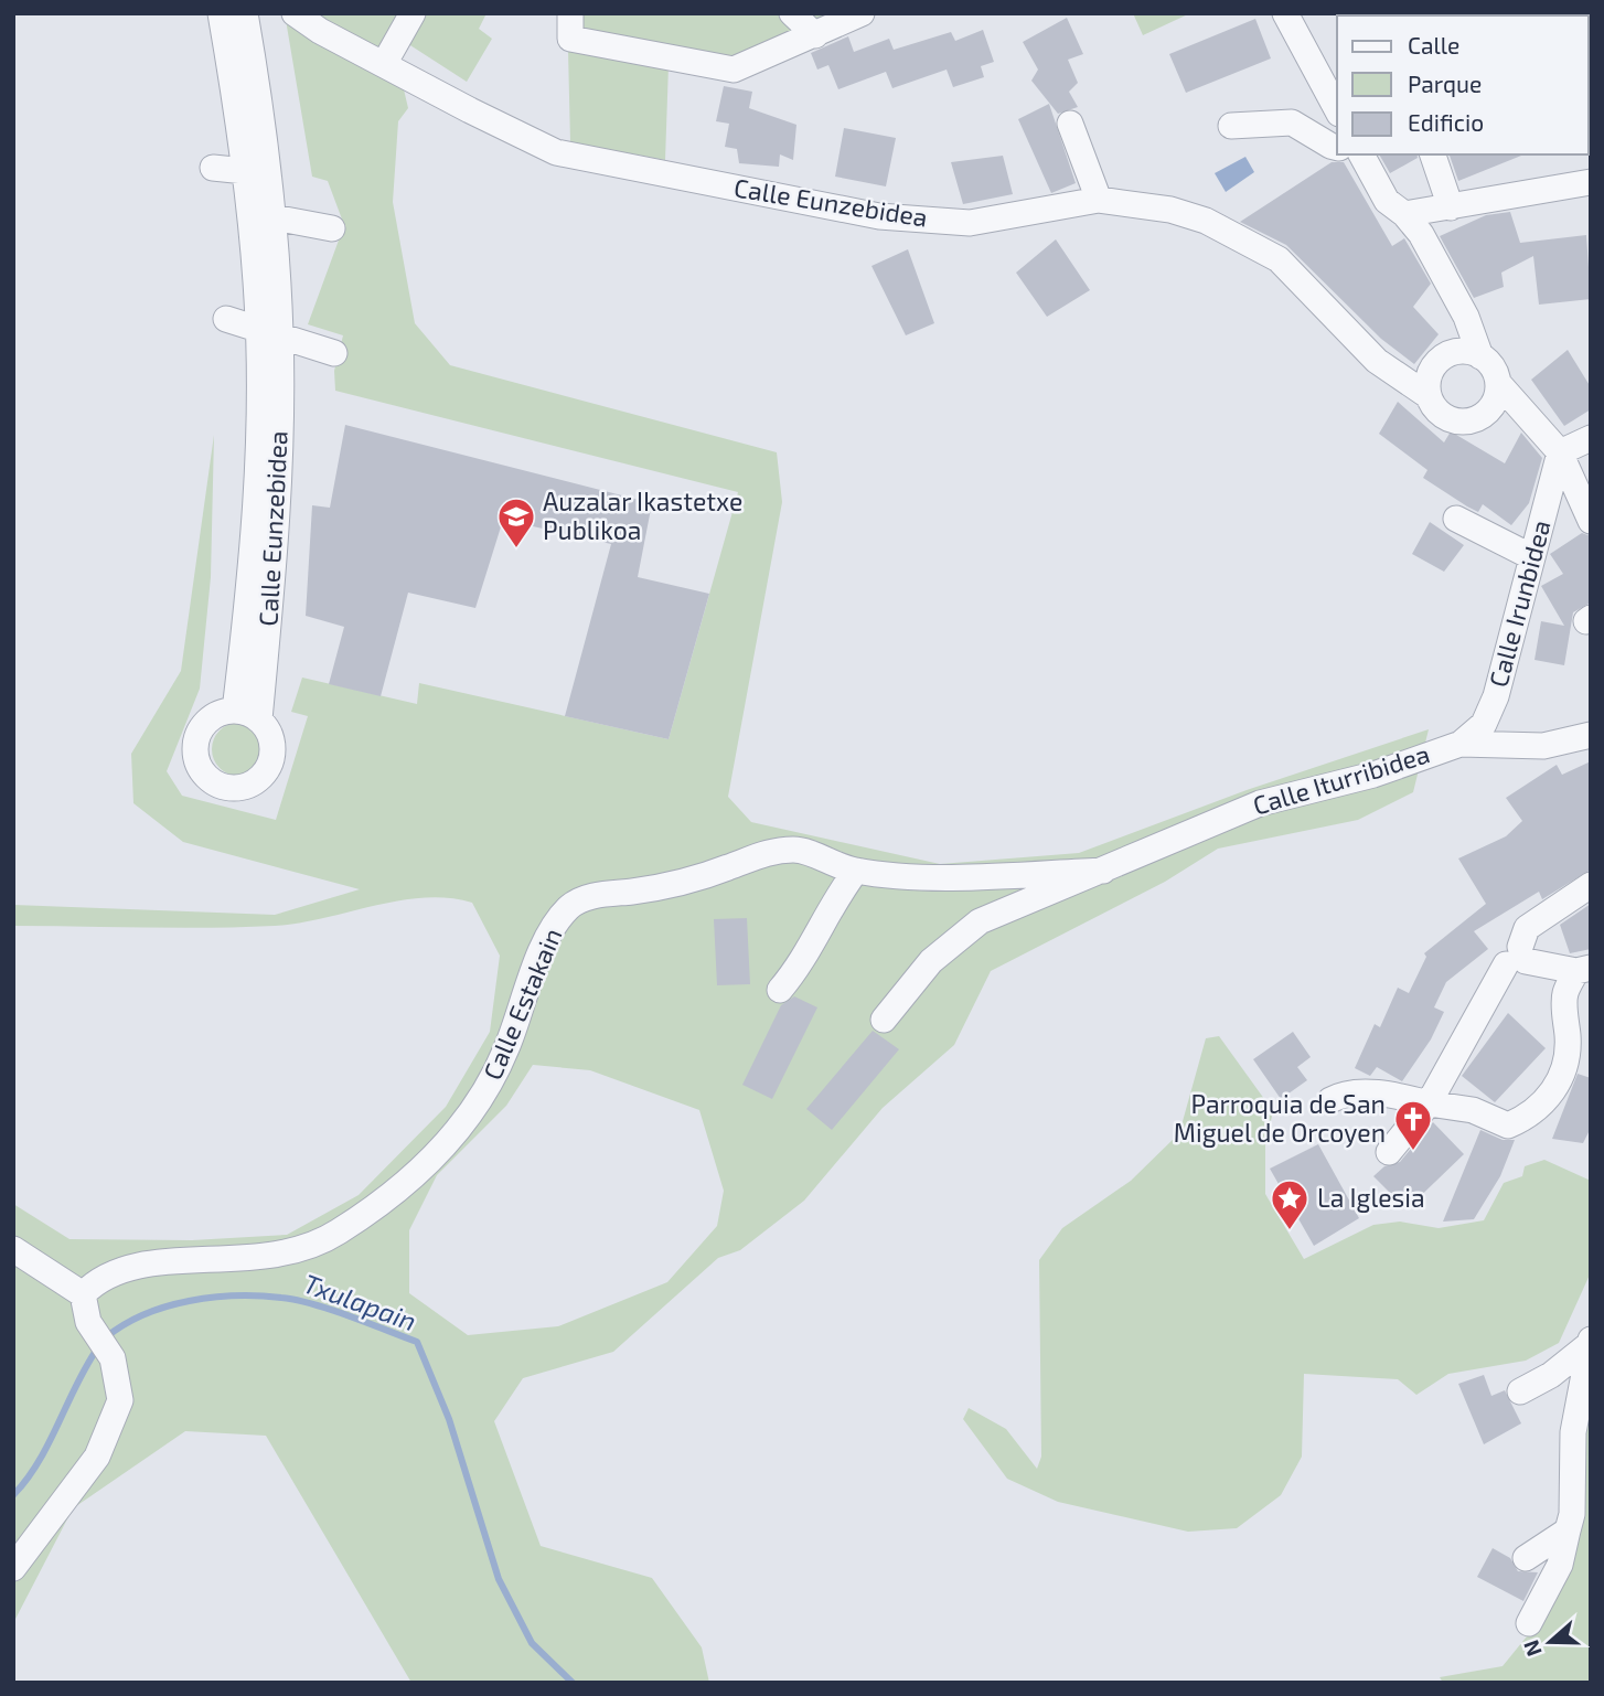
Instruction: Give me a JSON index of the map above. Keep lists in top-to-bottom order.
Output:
{
  "streets": {
    "street": [
      "Calle Eunzebidea",
      "Calle Irunbidea",
      "Calle Iturribidea",
      "Calle Estakain"
    ]
  },
  "crossings": [
    ["Calle Irunbidea", "Calle Iturribidea"],
    ["Calle Iturribidea", "Calle Estakain"]
  ],
  "water": ["Txulapain"],
  "places": {
    "school or university": ["Auzalar Ikastetxe Publikoa"],
    "church": ["Parroquia de San Miguel de Orcoyen"],
    "place": ["La Iglesia"]
  },
  "legend": ["Calle", "Parque", "Edificio"],
  "north": "left"
}
